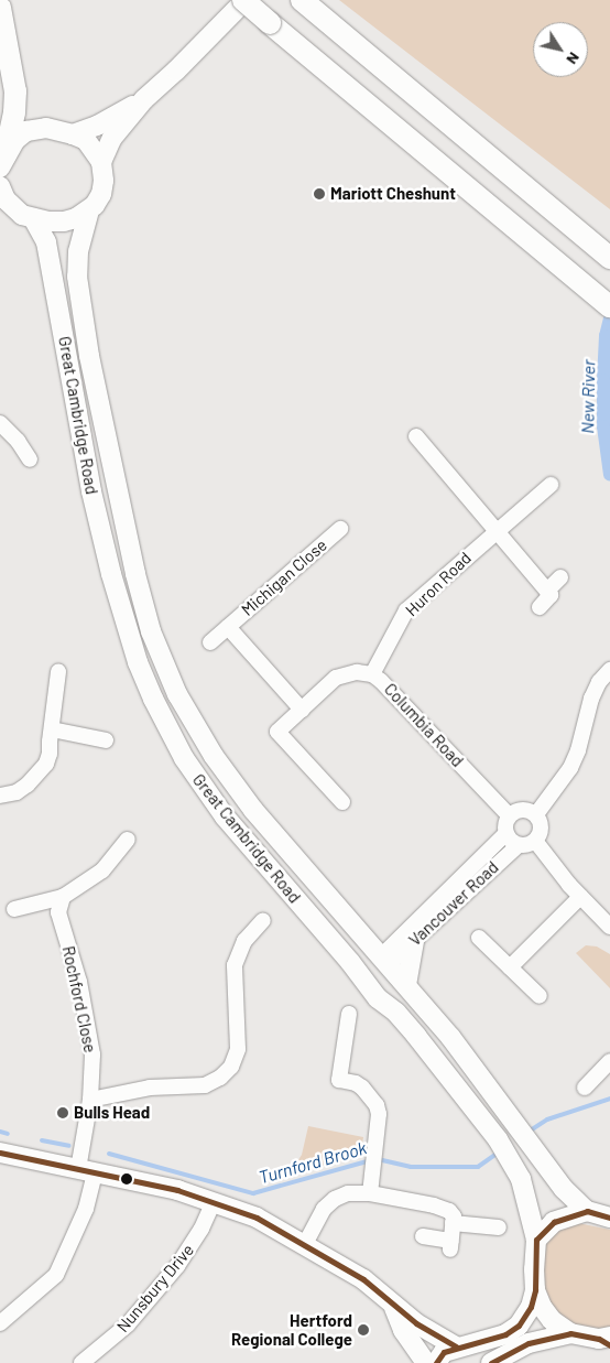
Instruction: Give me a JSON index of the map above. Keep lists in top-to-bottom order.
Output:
{
  "streets": {
    "main road": ["Great Cambridge Road"],
    "street": [
      "Michigan Close",
      "Huron Road",
      "Columbia Road",
      "Vancouver Road",
      "Rochford Close",
      "Nunsbury Drive"
    ]
  },
  "crossings": [
    ["Great Cambridge Road", "Vancouver Road"],
    ["Michigan Close", "Columbia Road"],
    ["Huron Road", "Columbia Road"],
    ["Columbia Road", "Vancouver Road"]
  ],
  "water": ["New River", "Turnford Brook"],
  "places": ["Mariott Cheshunt", "Bulls Head", "Hertford Regional College"],
  "north": "bottom right"
}
